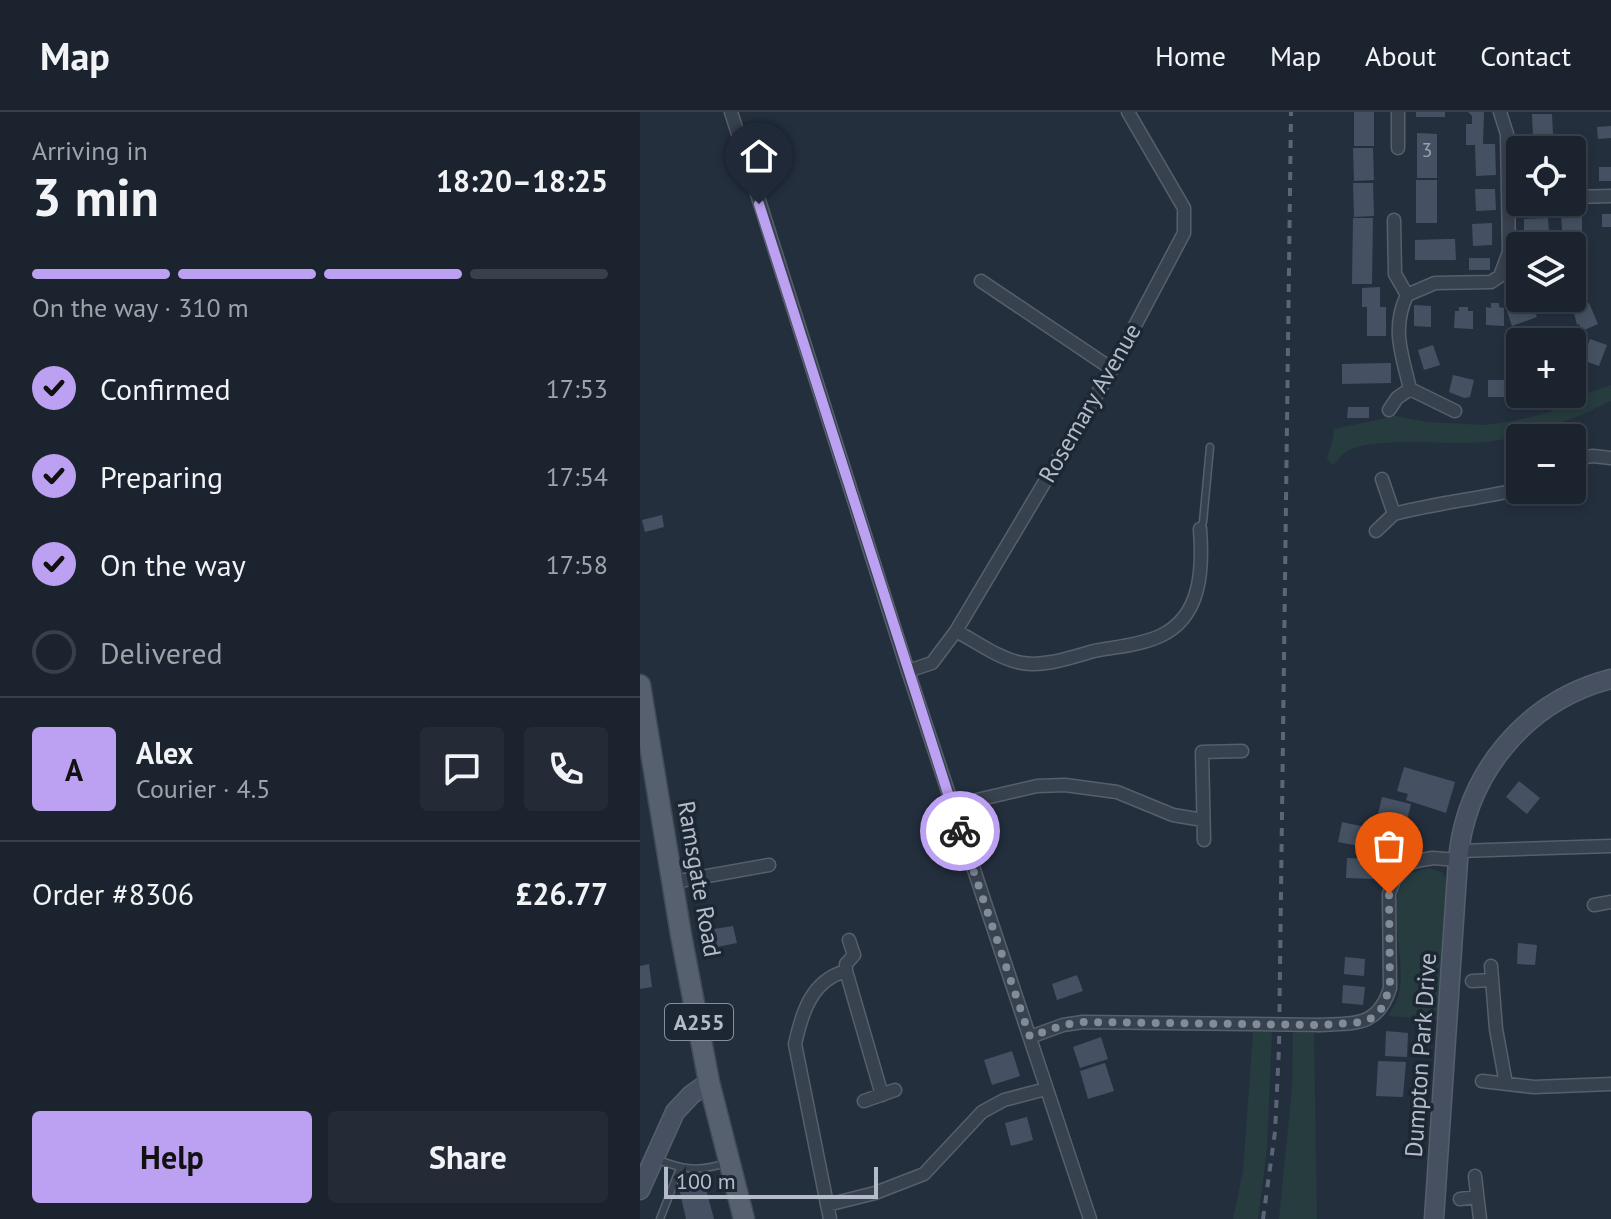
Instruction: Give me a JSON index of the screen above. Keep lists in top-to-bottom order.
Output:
{
  "streets": {
    "main road": ["Ramsgate Road", "A255"],
    "street": ["Rosemary Avenue", "Dumpton Park Drive"]
  },
  "house_numbers": ["3"],
  "scale_bar": "100 m",
  "page": {
    "header": "Map",
    "nav": [
      "Home",
      "Map",
      "About",
      "Contact"
    ],
    "heading": ["3 min", "Arriving in", "18:20–18:25"],
    "panel": [
      "Alex",
      "Courier · 4.5",
      "Order #8306",
      "£26.77"
    ],
    "map_buttons": ["+", "−"],
    "bar": "On the way · 310 m",
    "list": [
      ["Confirmed", "17:53"],
      ["Preparing", "17:54"],
      ["On the way", "17:58"],
      "Delivered"
    ],
    "round": "A",
    "buttons": ["Help", "Share"],
    "scale": "100 m"
  }
}
